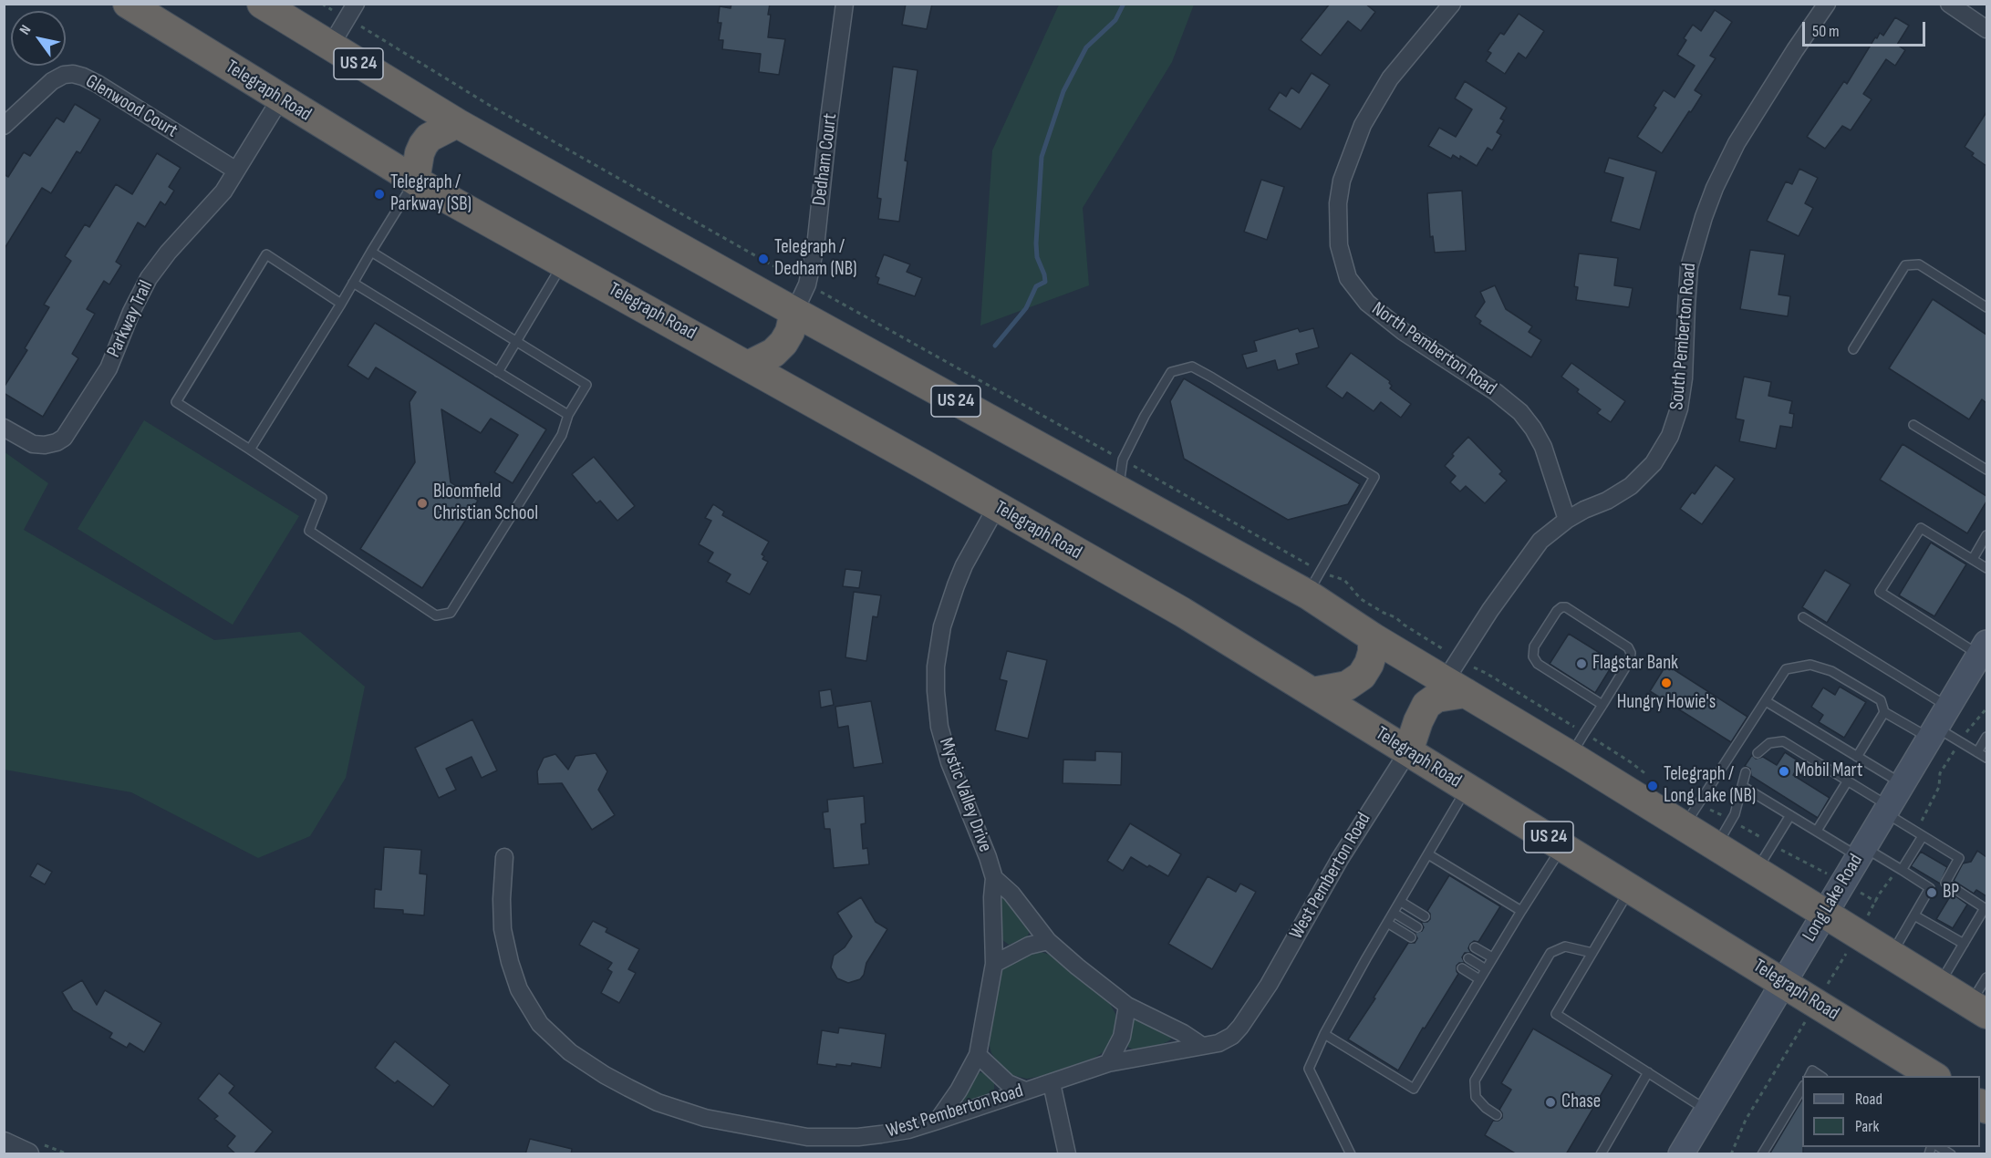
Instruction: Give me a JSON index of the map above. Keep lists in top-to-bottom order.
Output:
{
  "streets": {
    "highway": ["US 24", "Telegraph Road"],
    "main road": ["Long Lake Road"],
    "street": [
      "Glenwood Court",
      "Dedham Court",
      "Parkway Trail",
      "South Pemberton Road",
      "North Pemberton Road",
      "Mystic Valley Drive",
      "West Pemberton Road"
    ]
  },
  "crossings": [
    ["US 24", "Dedham Court"],
    ["US 24", "Long Lake Road"],
    ["Telegraph Road", "Parkway Trail"],
    ["Telegraph Road", "Mystic Valley Drive"],
    ["Telegraph Road", "West Pemberton Road"],
    ["Telegraph Road", "Long Lake Road"],
    ["Glenwood Court", "Parkway Trail"],
    ["South Pemberton Road", "North Pemberton Road"],
    ["Mystic Valley Drive", "West Pemberton Road"]
  ],
  "places": [
    "Telegraph / Parkway (SB)",
    "Telegraph / Dedham (NB)",
    "Bloomfield Christian School",
    "Flagstar Bank",
    "Hungry Howie's",
    "Mobil Mart",
    "Telegraph / Long Lake (NB)",
    "BP",
    "Chase"
  ],
  "legend": ["Road", "Park"],
  "scale_bar": "50 m",
  "north": "top left"
}
